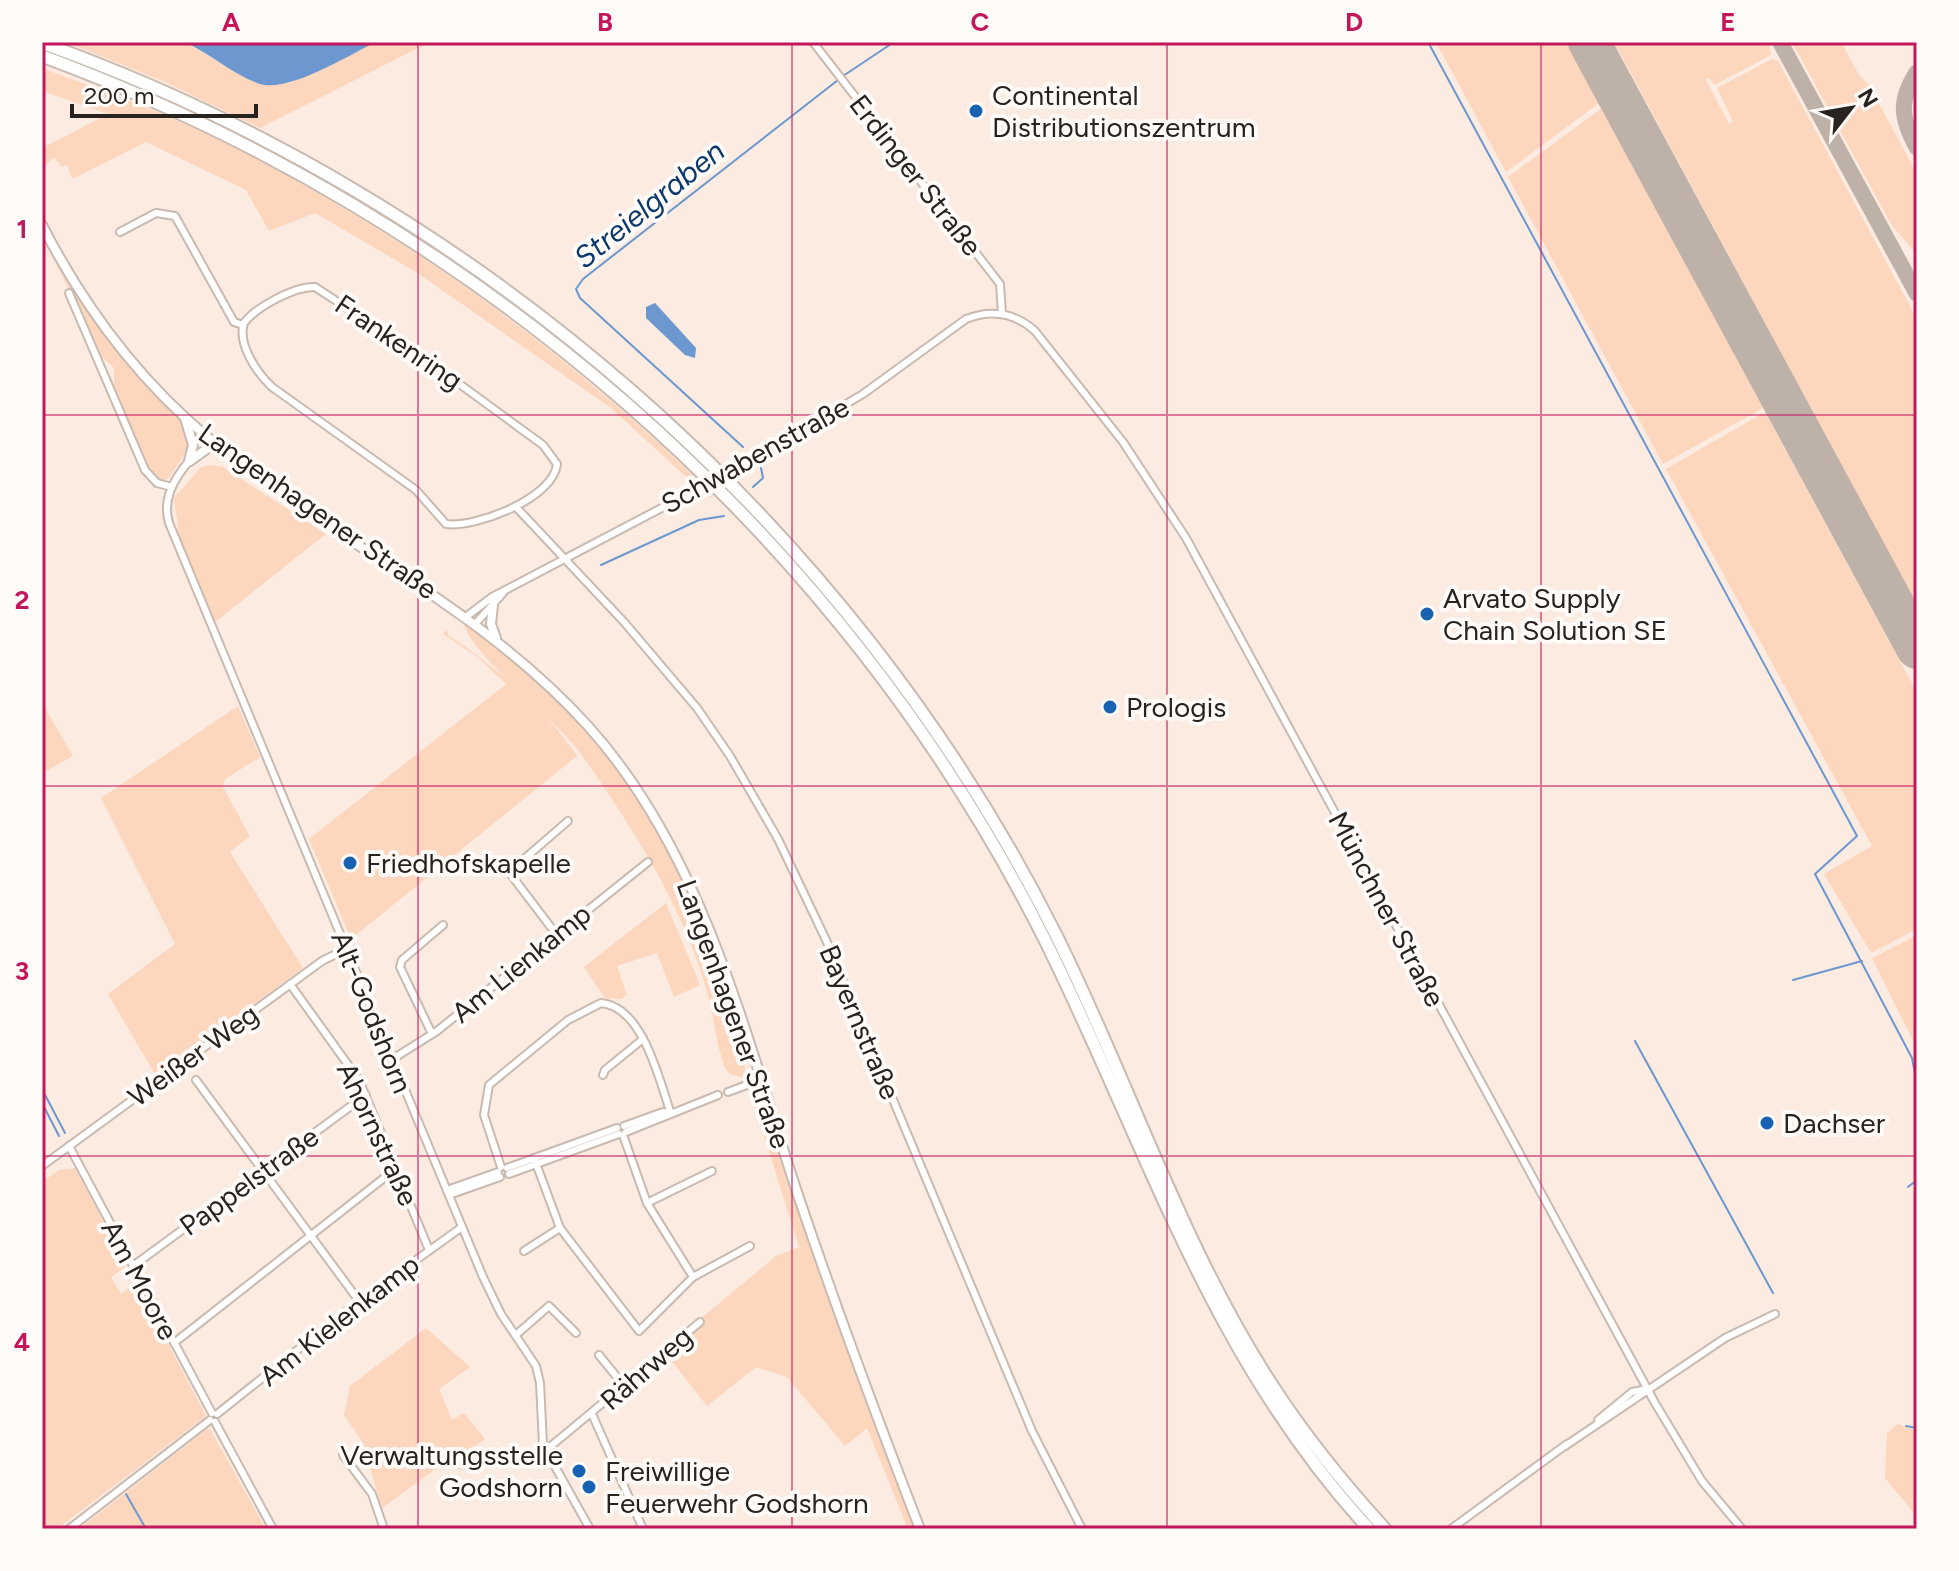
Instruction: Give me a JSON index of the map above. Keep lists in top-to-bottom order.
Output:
{
  "streets": {
    "main road": ["Langenhagener Straße"],
    "street": [
      "Erdinger Straße",
      "Frankenring",
      "Schwabenstraße",
      "Münchner Straße",
      "Am Lienkamp",
      "Alt-Godshorn",
      "Bayernstraße",
      "Weißer Weg",
      "Ahornstraße",
      "Pappelstraße",
      "Am Moore",
      "Am Kielenkamp",
      "Rährweg"
    ]
  },
  "crossings": [
    ["Erdinger Straße", "Schwabenstraße"],
    ["Erdinger Straße", "Münchner Straße"],
    ["Schwabenstraße", "Langenhagener Straße"],
    ["Schwabenstraße", "Münchner Straße"],
    ["Schwabenstraße", "Bayernstraße"],
    ["Am Lienkamp", "Alt-Godshorn"],
    ["Alt-Godshorn", "Weißer Weg"],
    ["Alt-Godshorn", "Am Kielenkamp"],
    ["Alt-Godshorn", "Rährweg"],
    ["Weißer Weg", "Ahornstraße"],
    ["Weißer Weg", "Am Moore"],
    ["Ahornstraße", "Pappelstraße"],
    ["Ahornstraße", "Am Kielenkamp"],
    ["Pappelstraße", "Am Moore"],
    ["Am Moore", "Am Kielenkamp"]
  ],
  "water": ["Streielgraben"],
  "places": [
    "Continental Distributionszentrum",
    "Arvato Supply Chain Solution SE",
    "Prologis",
    "Friedhofskapelle",
    "Dachser",
    "Verwaltungsstelle Godshorn",
    "Freiwillige Feuerwehr Godshorn"
  ],
  "scale_bar": "200 m",
  "north": "top right",
  "grid": {
    "columns": [
      "A",
      "B",
      "C",
      "D",
      "E"
    ],
    "rows": [
      "1",
      "2",
      "3",
      "4"
    ]
  }
}
